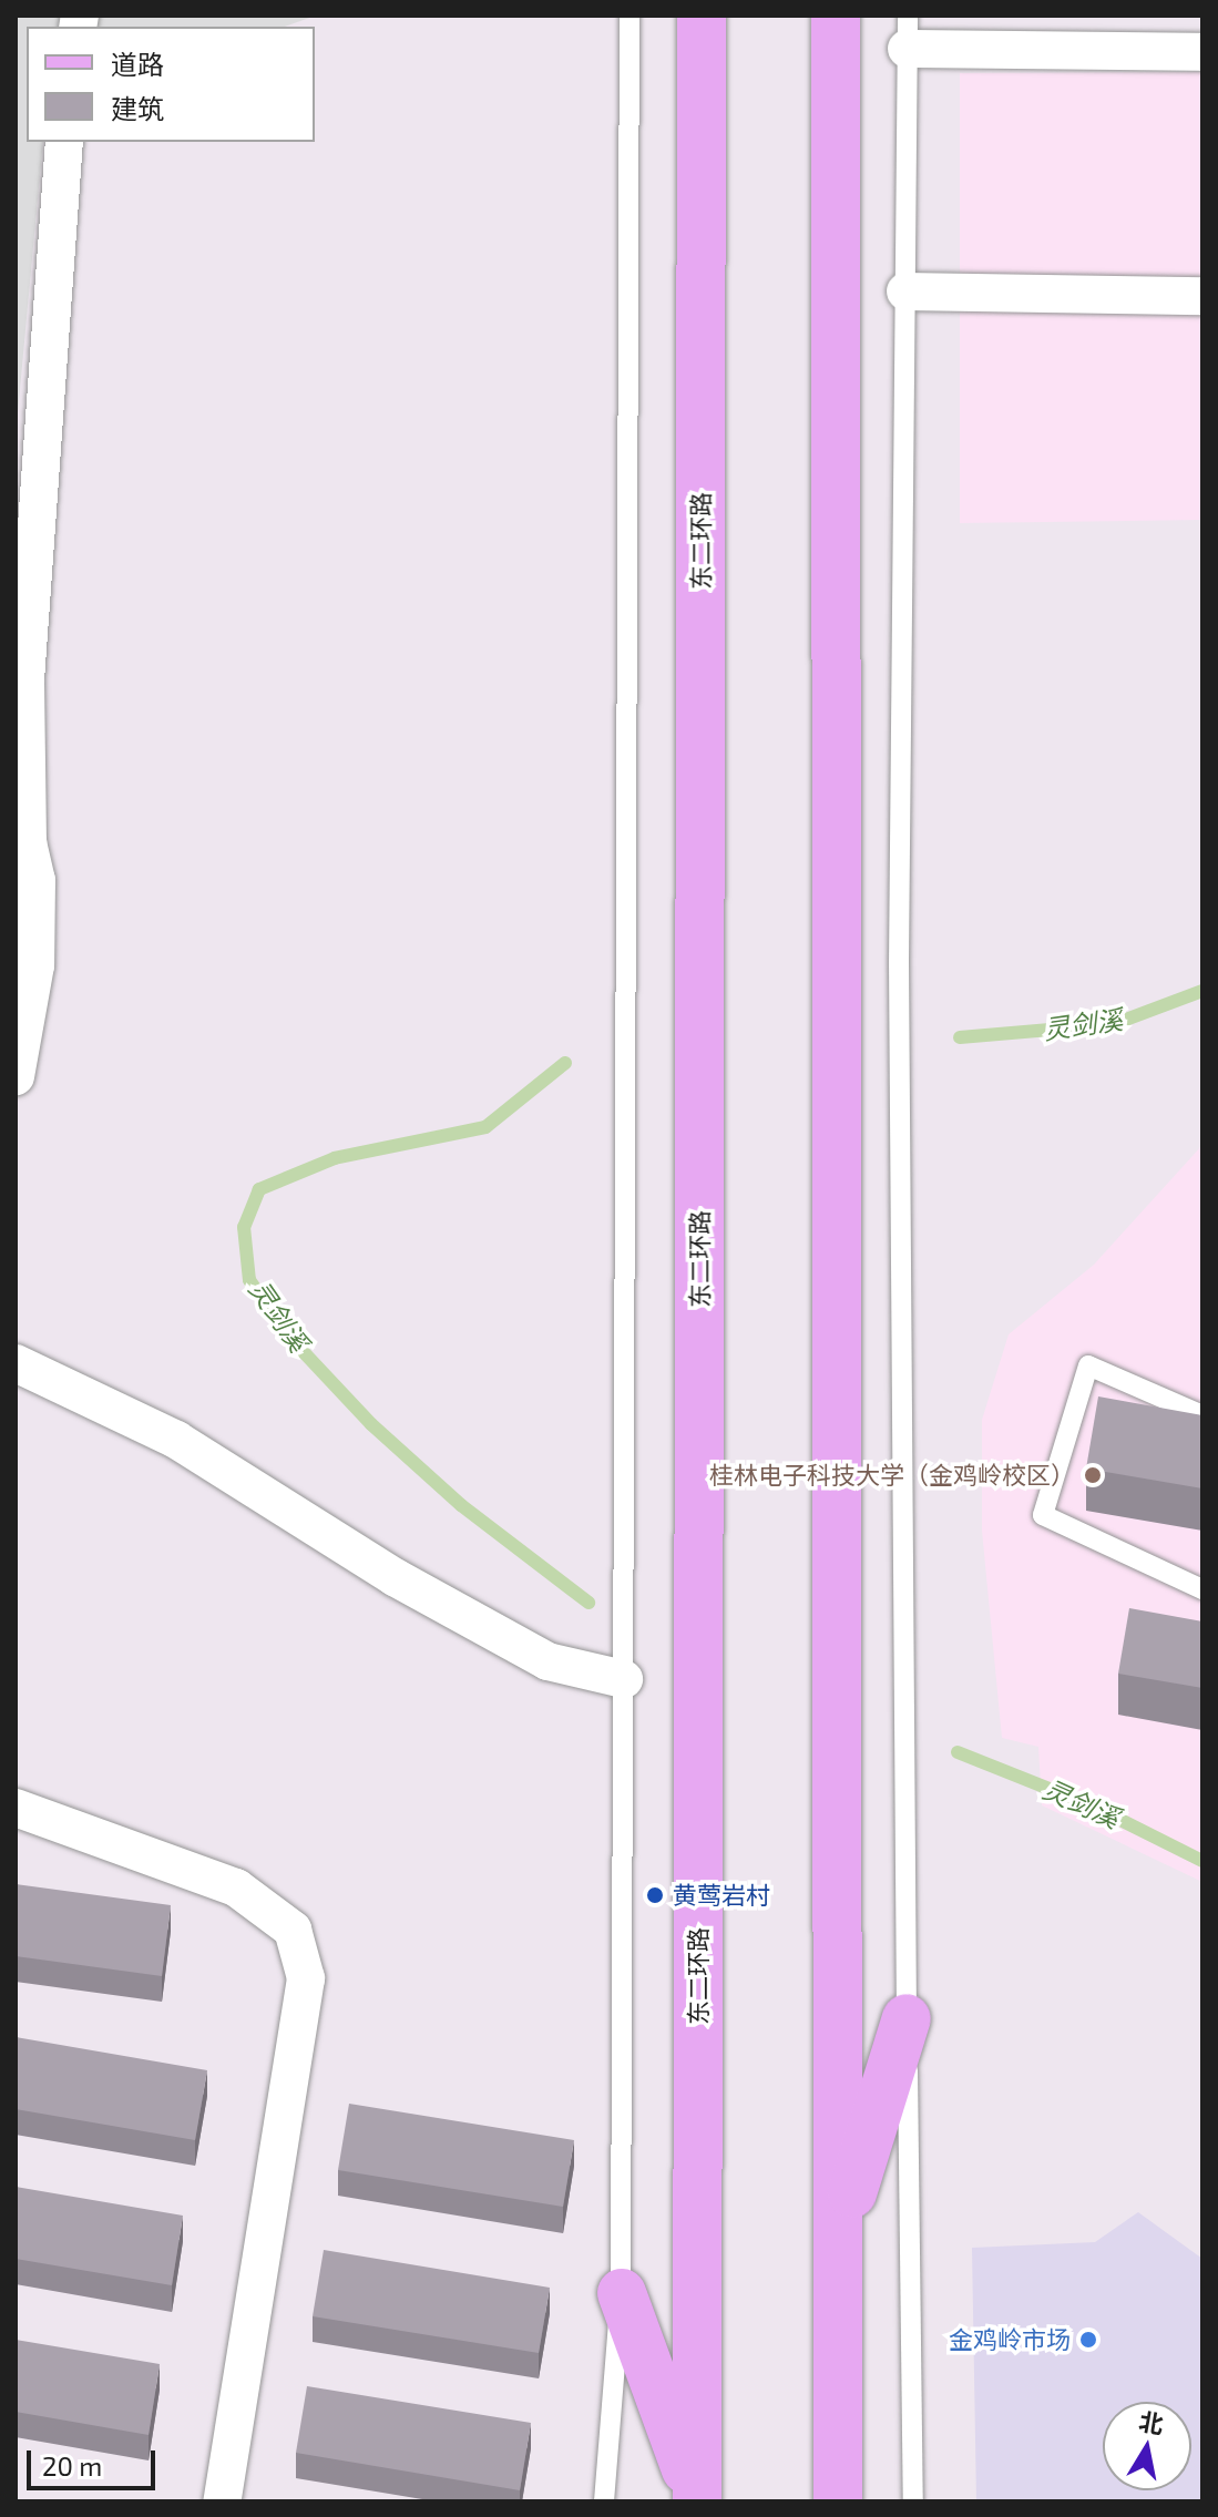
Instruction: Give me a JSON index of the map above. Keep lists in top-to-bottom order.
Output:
{
  "streets": {
    "main road": ["东二环路"]
  },
  "water": ["灵剑溪"],
  "places": ["桂林电子科技大学（金鸡岭校区）", "黄莺岩村", "金鸡岭市场"],
  "legend": ["道路", "建筑"],
  "scale_bar": "20 m",
  "north": "top"
}
